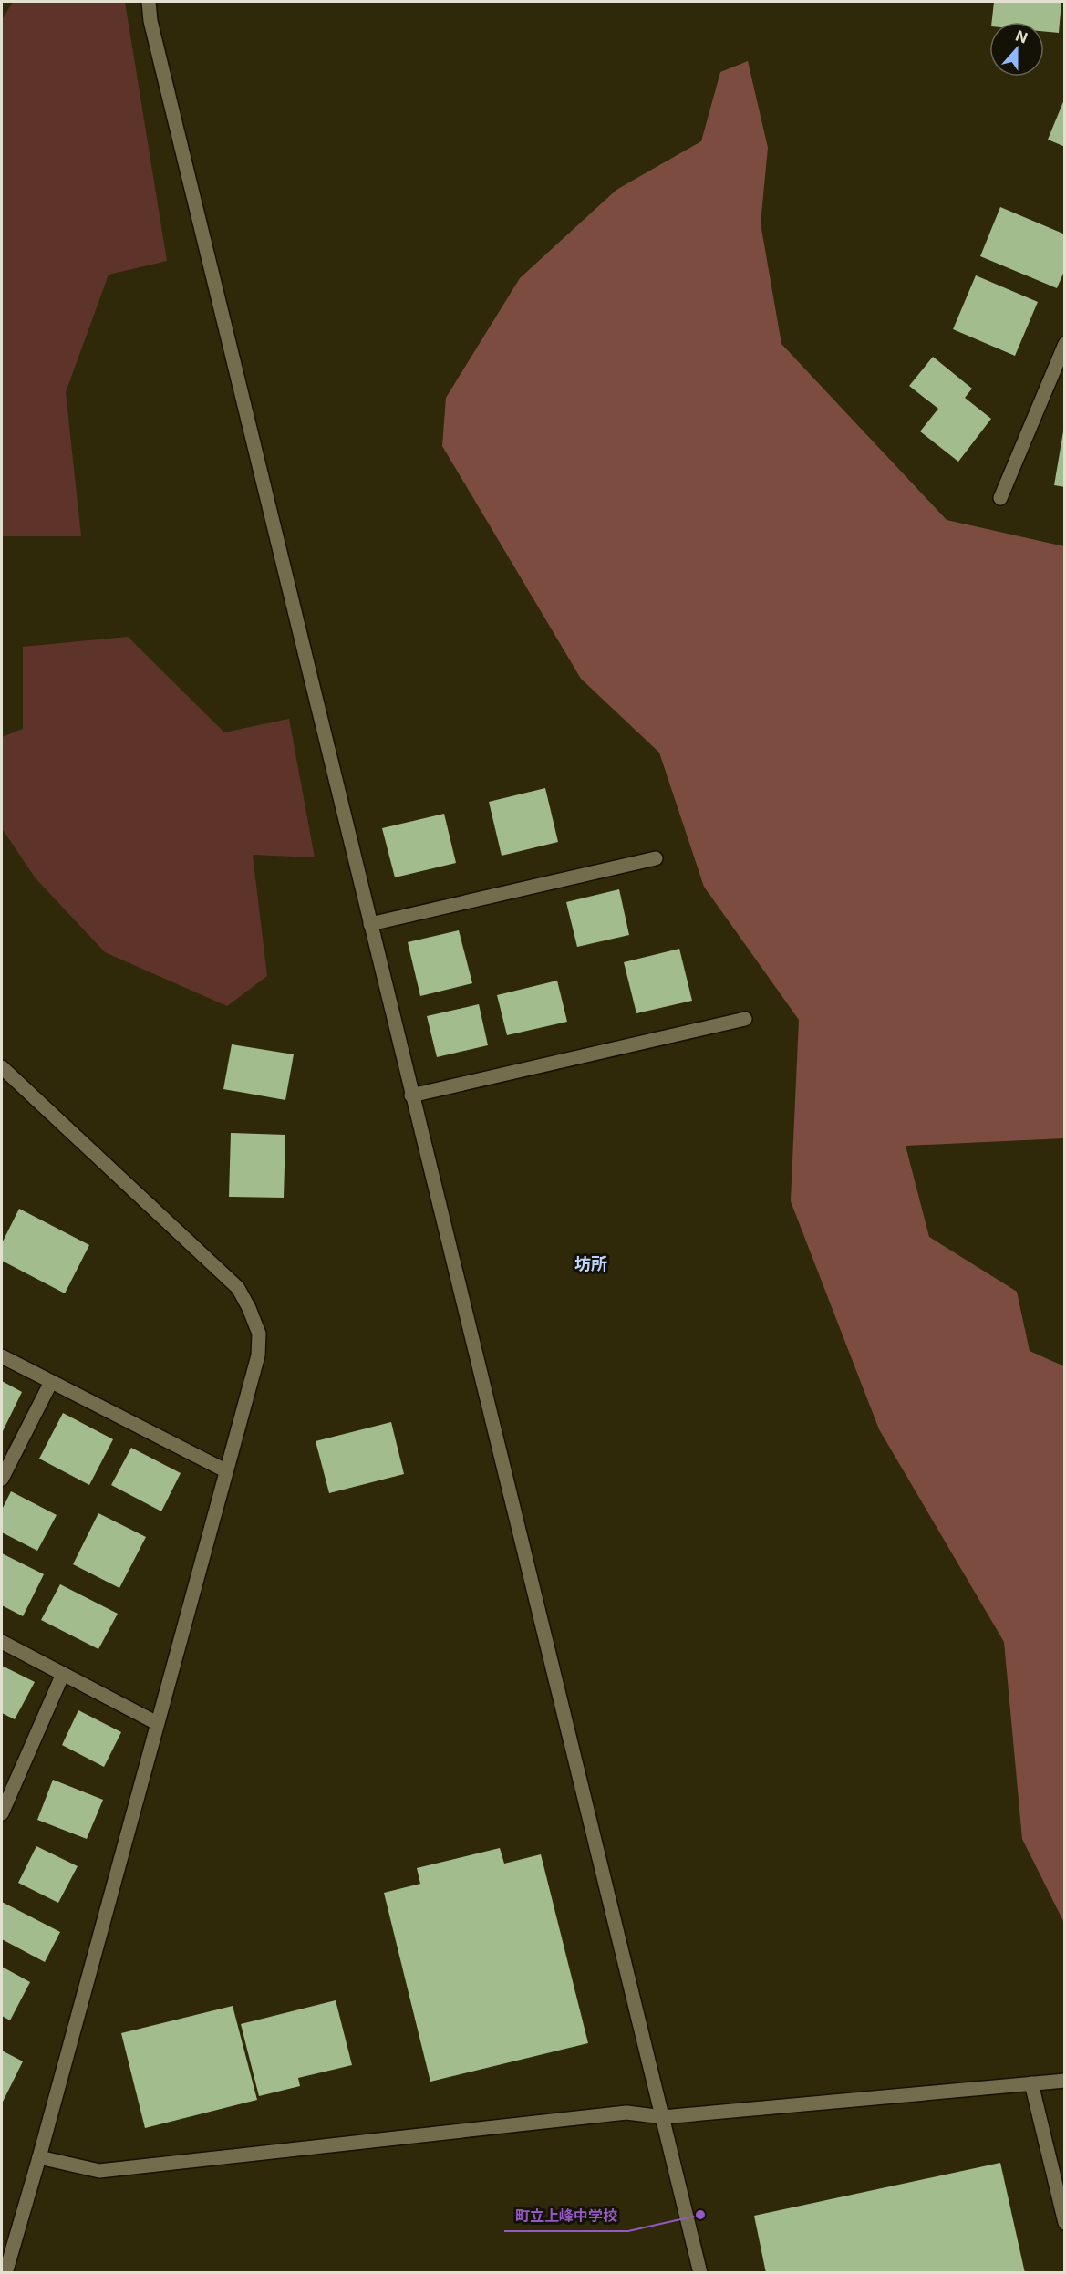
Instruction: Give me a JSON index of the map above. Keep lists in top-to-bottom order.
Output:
{
  "districts": ["坊所"],
  "places": ["町立上峰中学校"],
  "north": "top"
}
